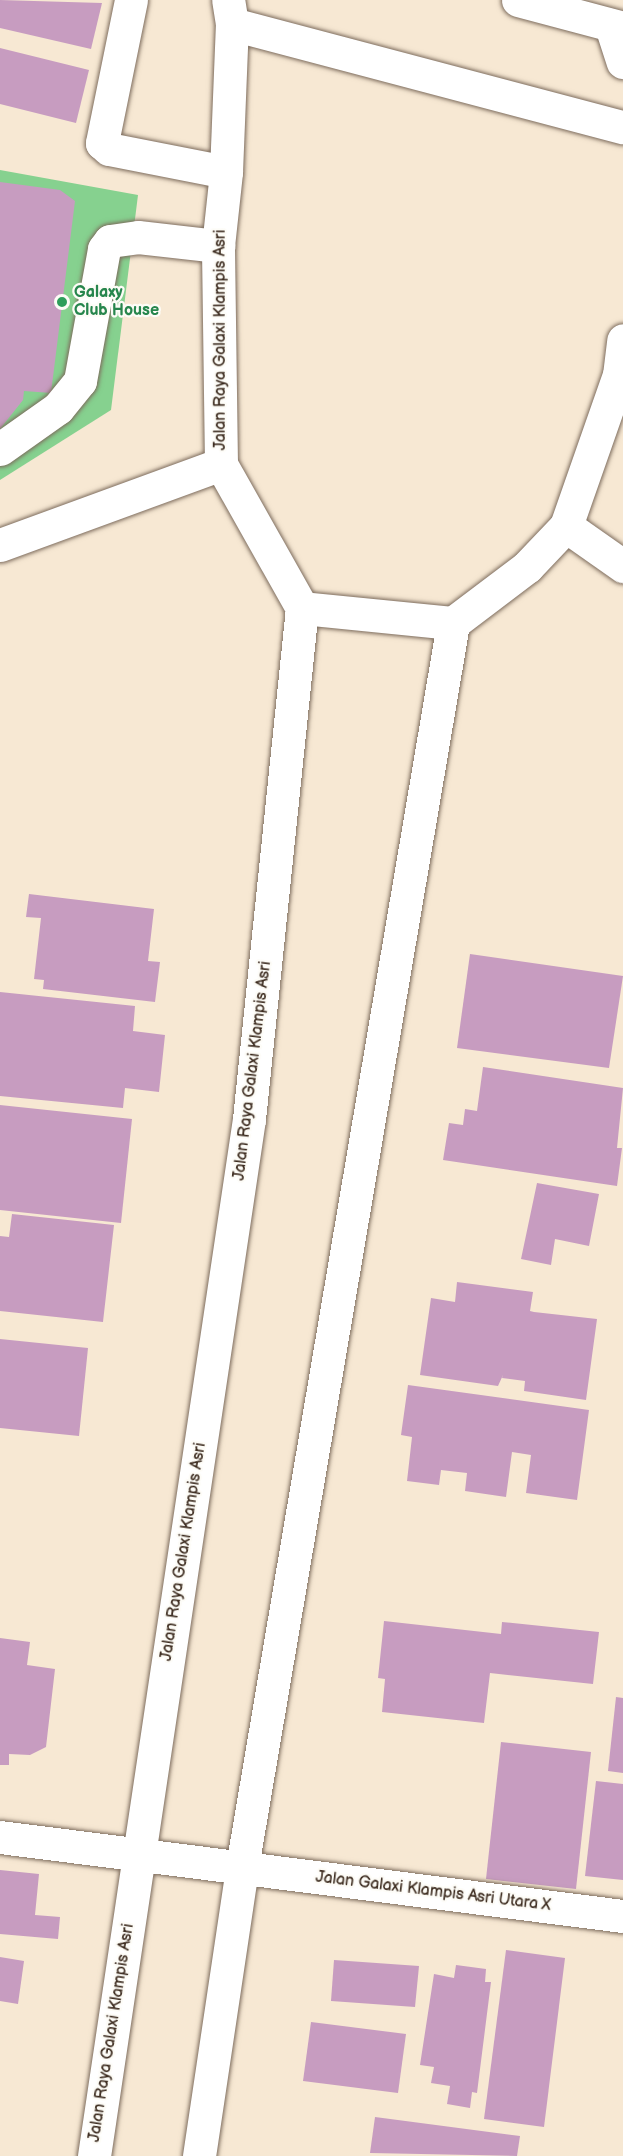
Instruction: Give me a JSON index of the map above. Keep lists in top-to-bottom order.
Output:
{
  "streets": {
    "street": ["Jalan Raya Galaxi Klampis Asri", "Jalan Galaxi Klampis Asri Utara X"]
  },
  "crossings": [
    ["Jalan Raya Galaxi Klampis Asri", "Jalan Galaxi Klampis Asri Utara X"]
  ],
  "places": ["Galaxy Club House"]
}
